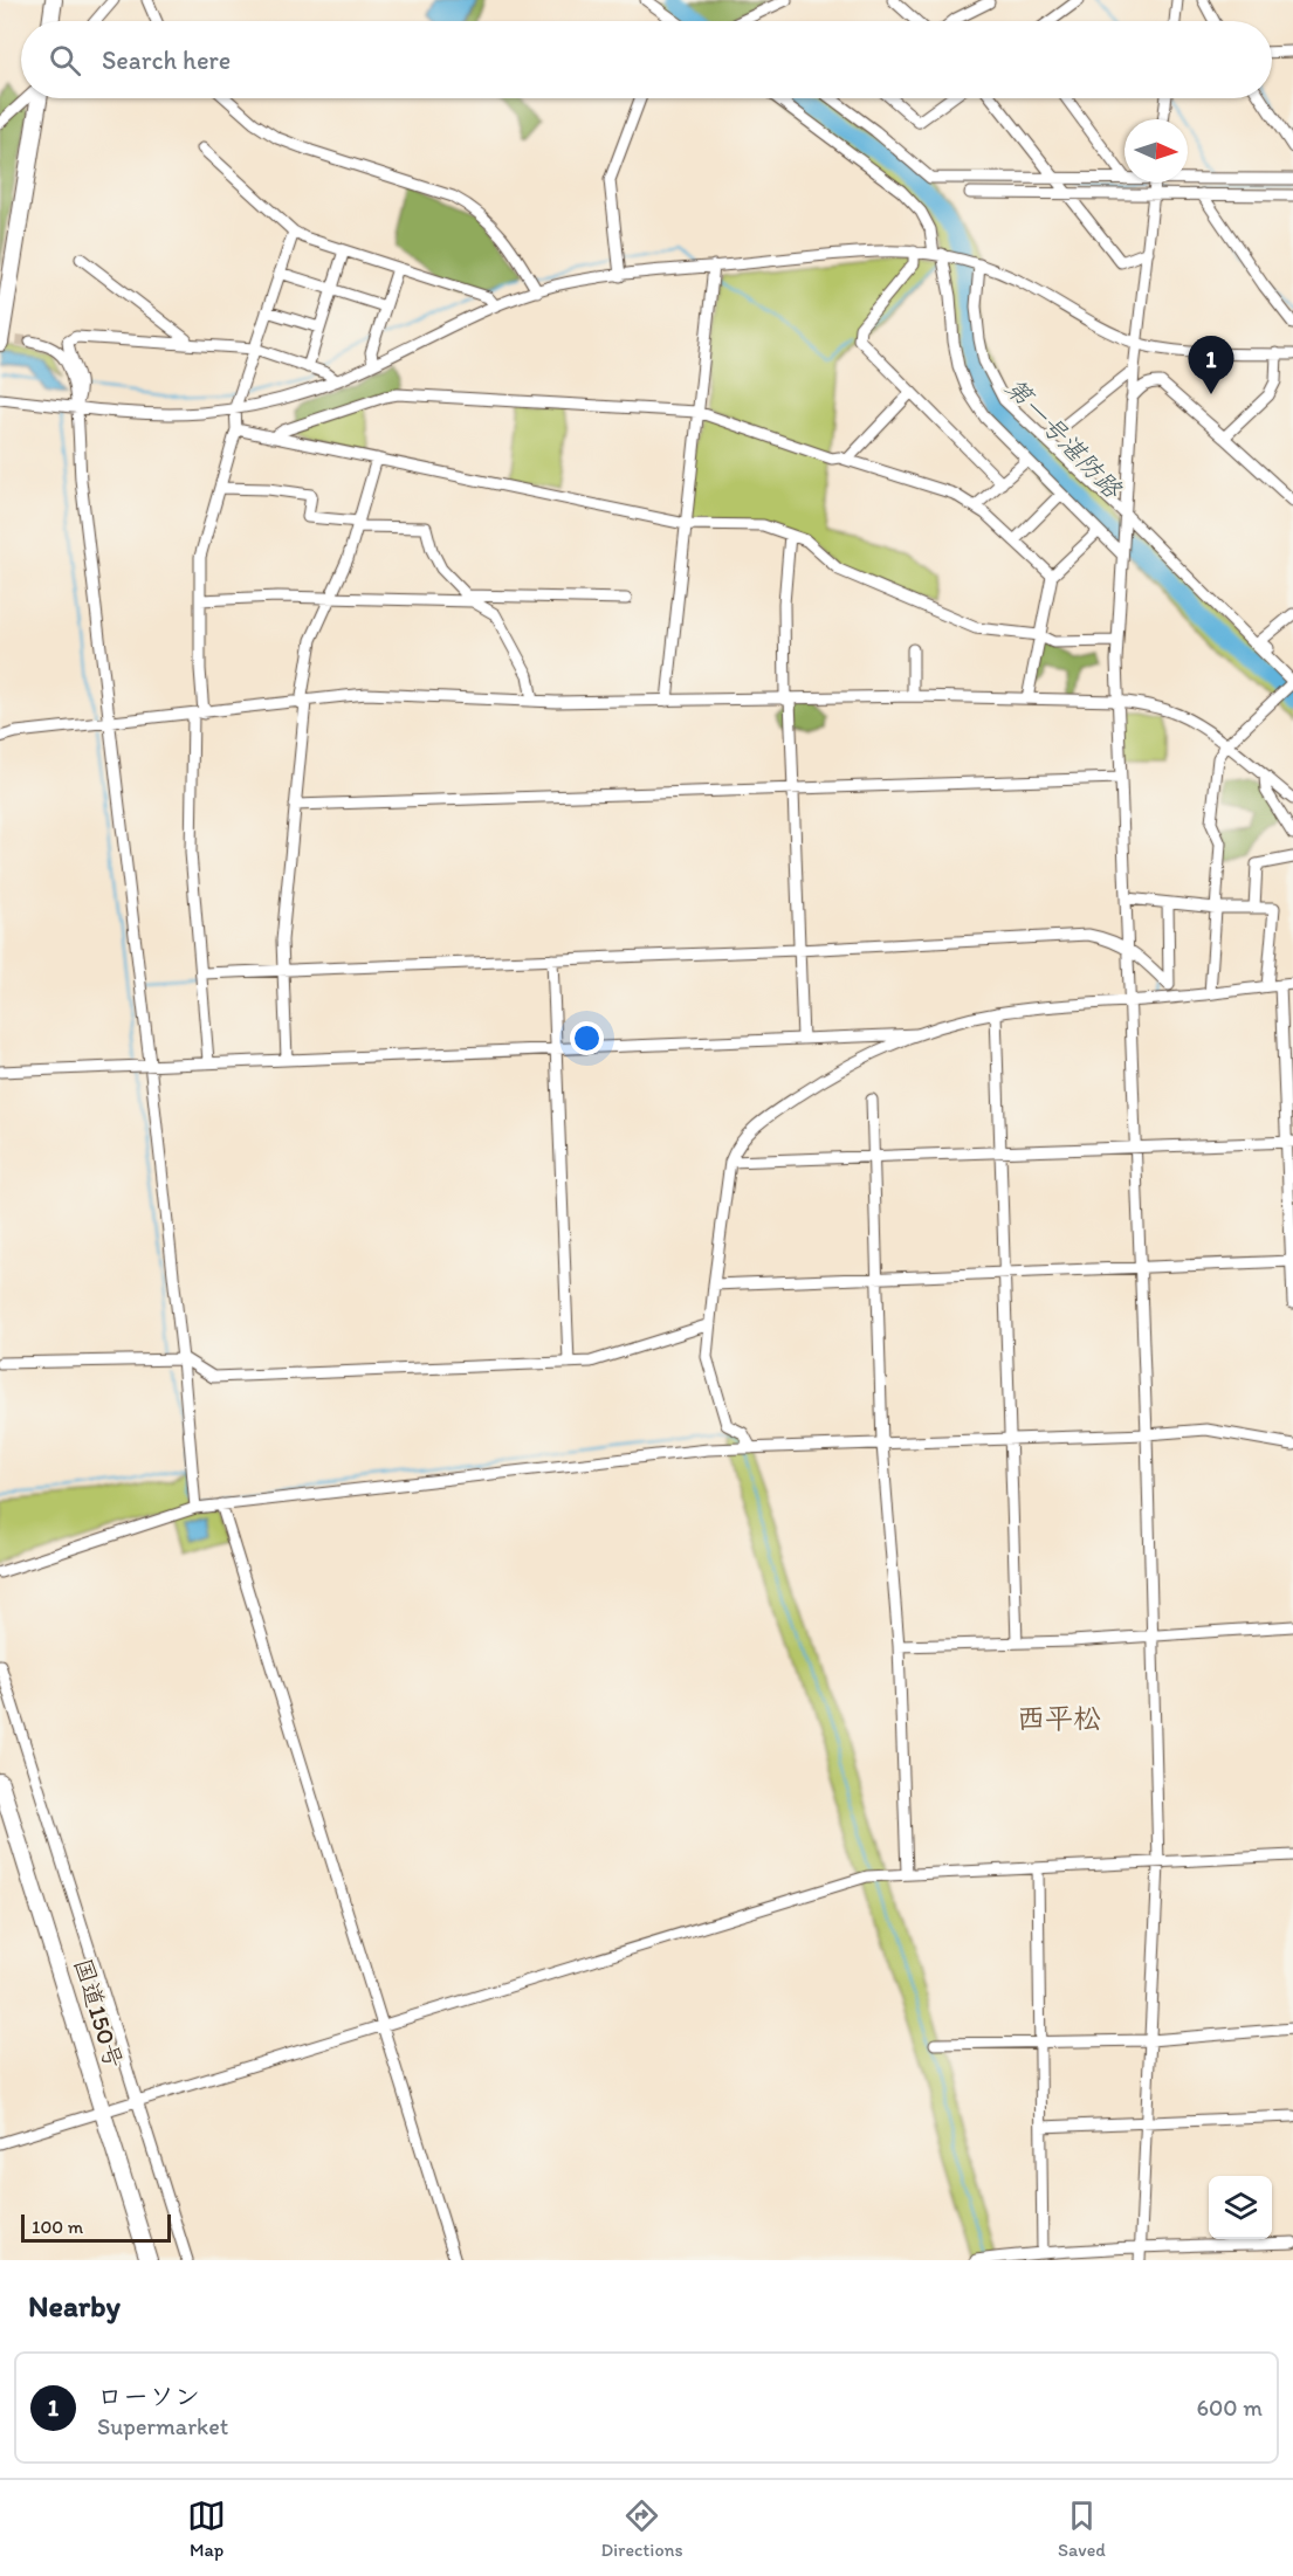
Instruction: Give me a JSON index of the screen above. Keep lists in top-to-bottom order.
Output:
{
  "streets": {
    "highway": ["国道150号"]
  },
  "districts": ["西平松"],
  "water": ["第一号湛防路"],
  "scale_bar": "100 m",
  "north": "right",
  "page": {
    "search": "Search here",
    "pins": "1",
    "scale": "100 m",
    "heading": "Nearby",
    "list": [
      {
        "mark": "1",
        "name": "ローソン",
        "note": "Supermarket",
        "value": "600 m"
      }
    ],
    "nav": ["Map", "Directions", "Saved"]
  }
}
